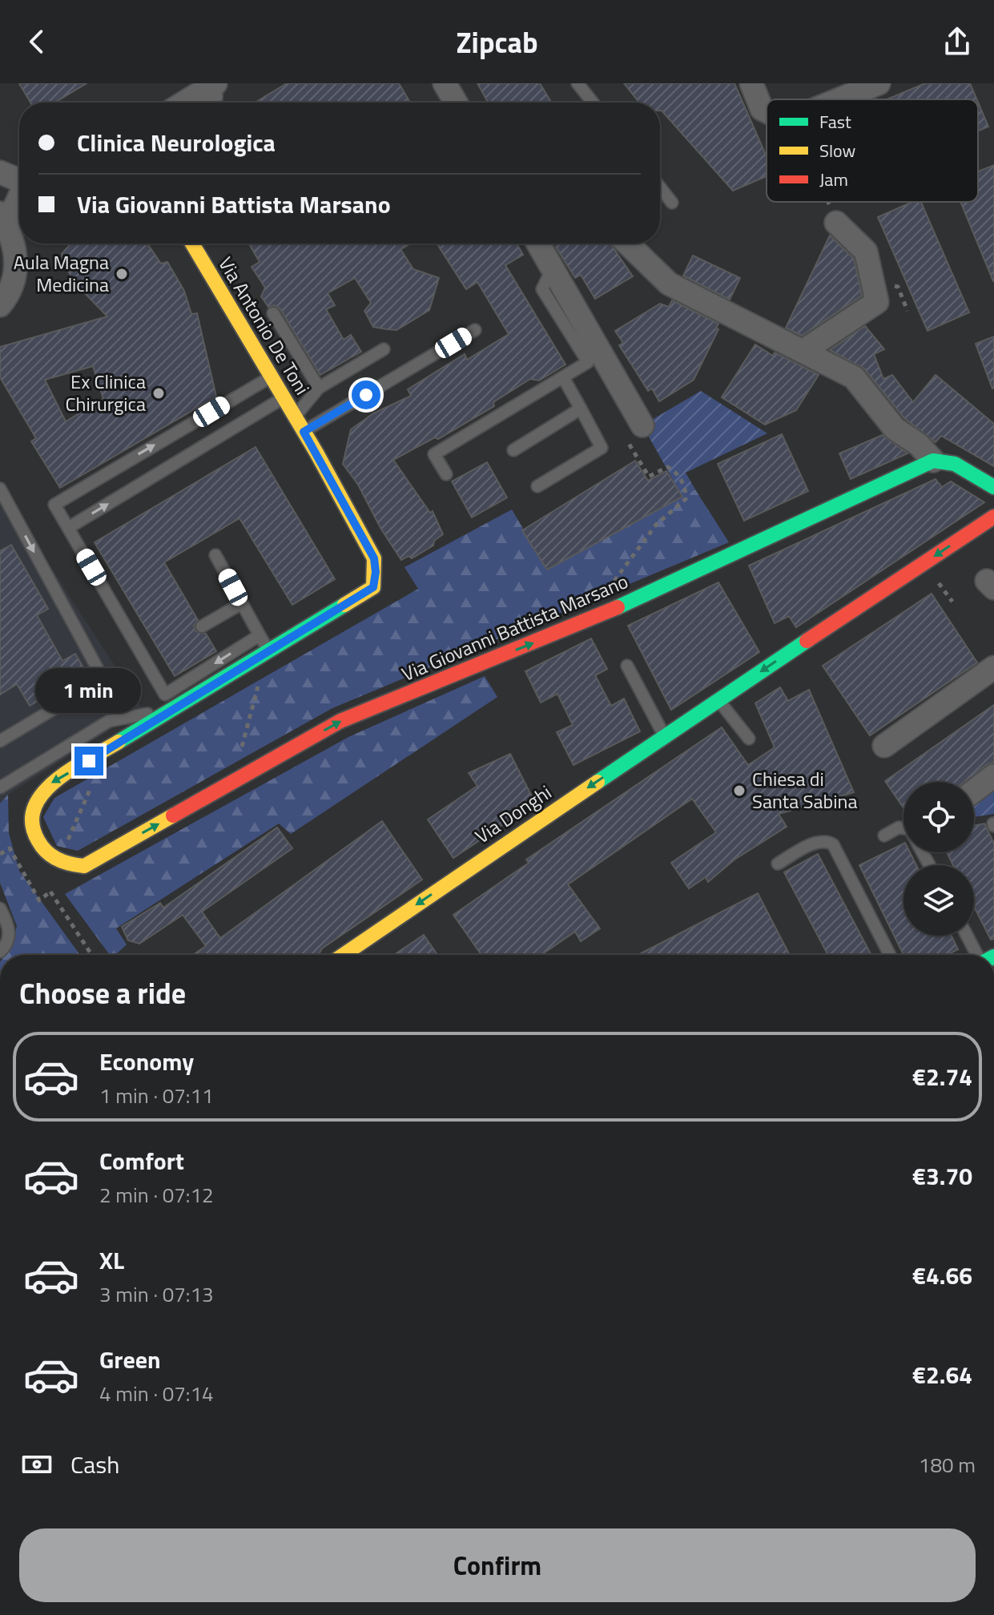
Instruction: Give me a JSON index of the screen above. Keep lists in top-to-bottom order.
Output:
{
  "streets": {
    "street": ["Via Antonio De Toni", "Via Giovanni Battista Marsano", "Via Donghi"]
  },
  "one_way": ["Via Donghi"],
  "places": ["Aula Magna Medicina", "Ex Clinica Chirurgica", "Chiesa di Santa Sabina"],
  "legend": ["Fast", "Slow", "Jam"],
  "page": {
    "header": "Zipcab",
    "banner": ["Clinica Neurologica", "Via Giovanni Battista Marsano"],
    "bubble": "1 min",
    "heading": "Choose a ride",
    "list": [
      {
        "name": "Economy",
        "note": "1 min · 07:11",
        "value": "€2.74"
      },
      {
        "name": "Comfort",
        "note": "2 min · 07:12",
        "value": "€3.70"
      },
      {
        "name": "XL",
        "note": "3 min · 07:13",
        "value": "€4.66"
      },
      {
        "name": "Green",
        "note": "4 min · 07:14",
        "value": "€2.64"
      }
    ],
    "pay": ["Cash", "180 m"],
    "buttons": "Confirm"
  }
}
